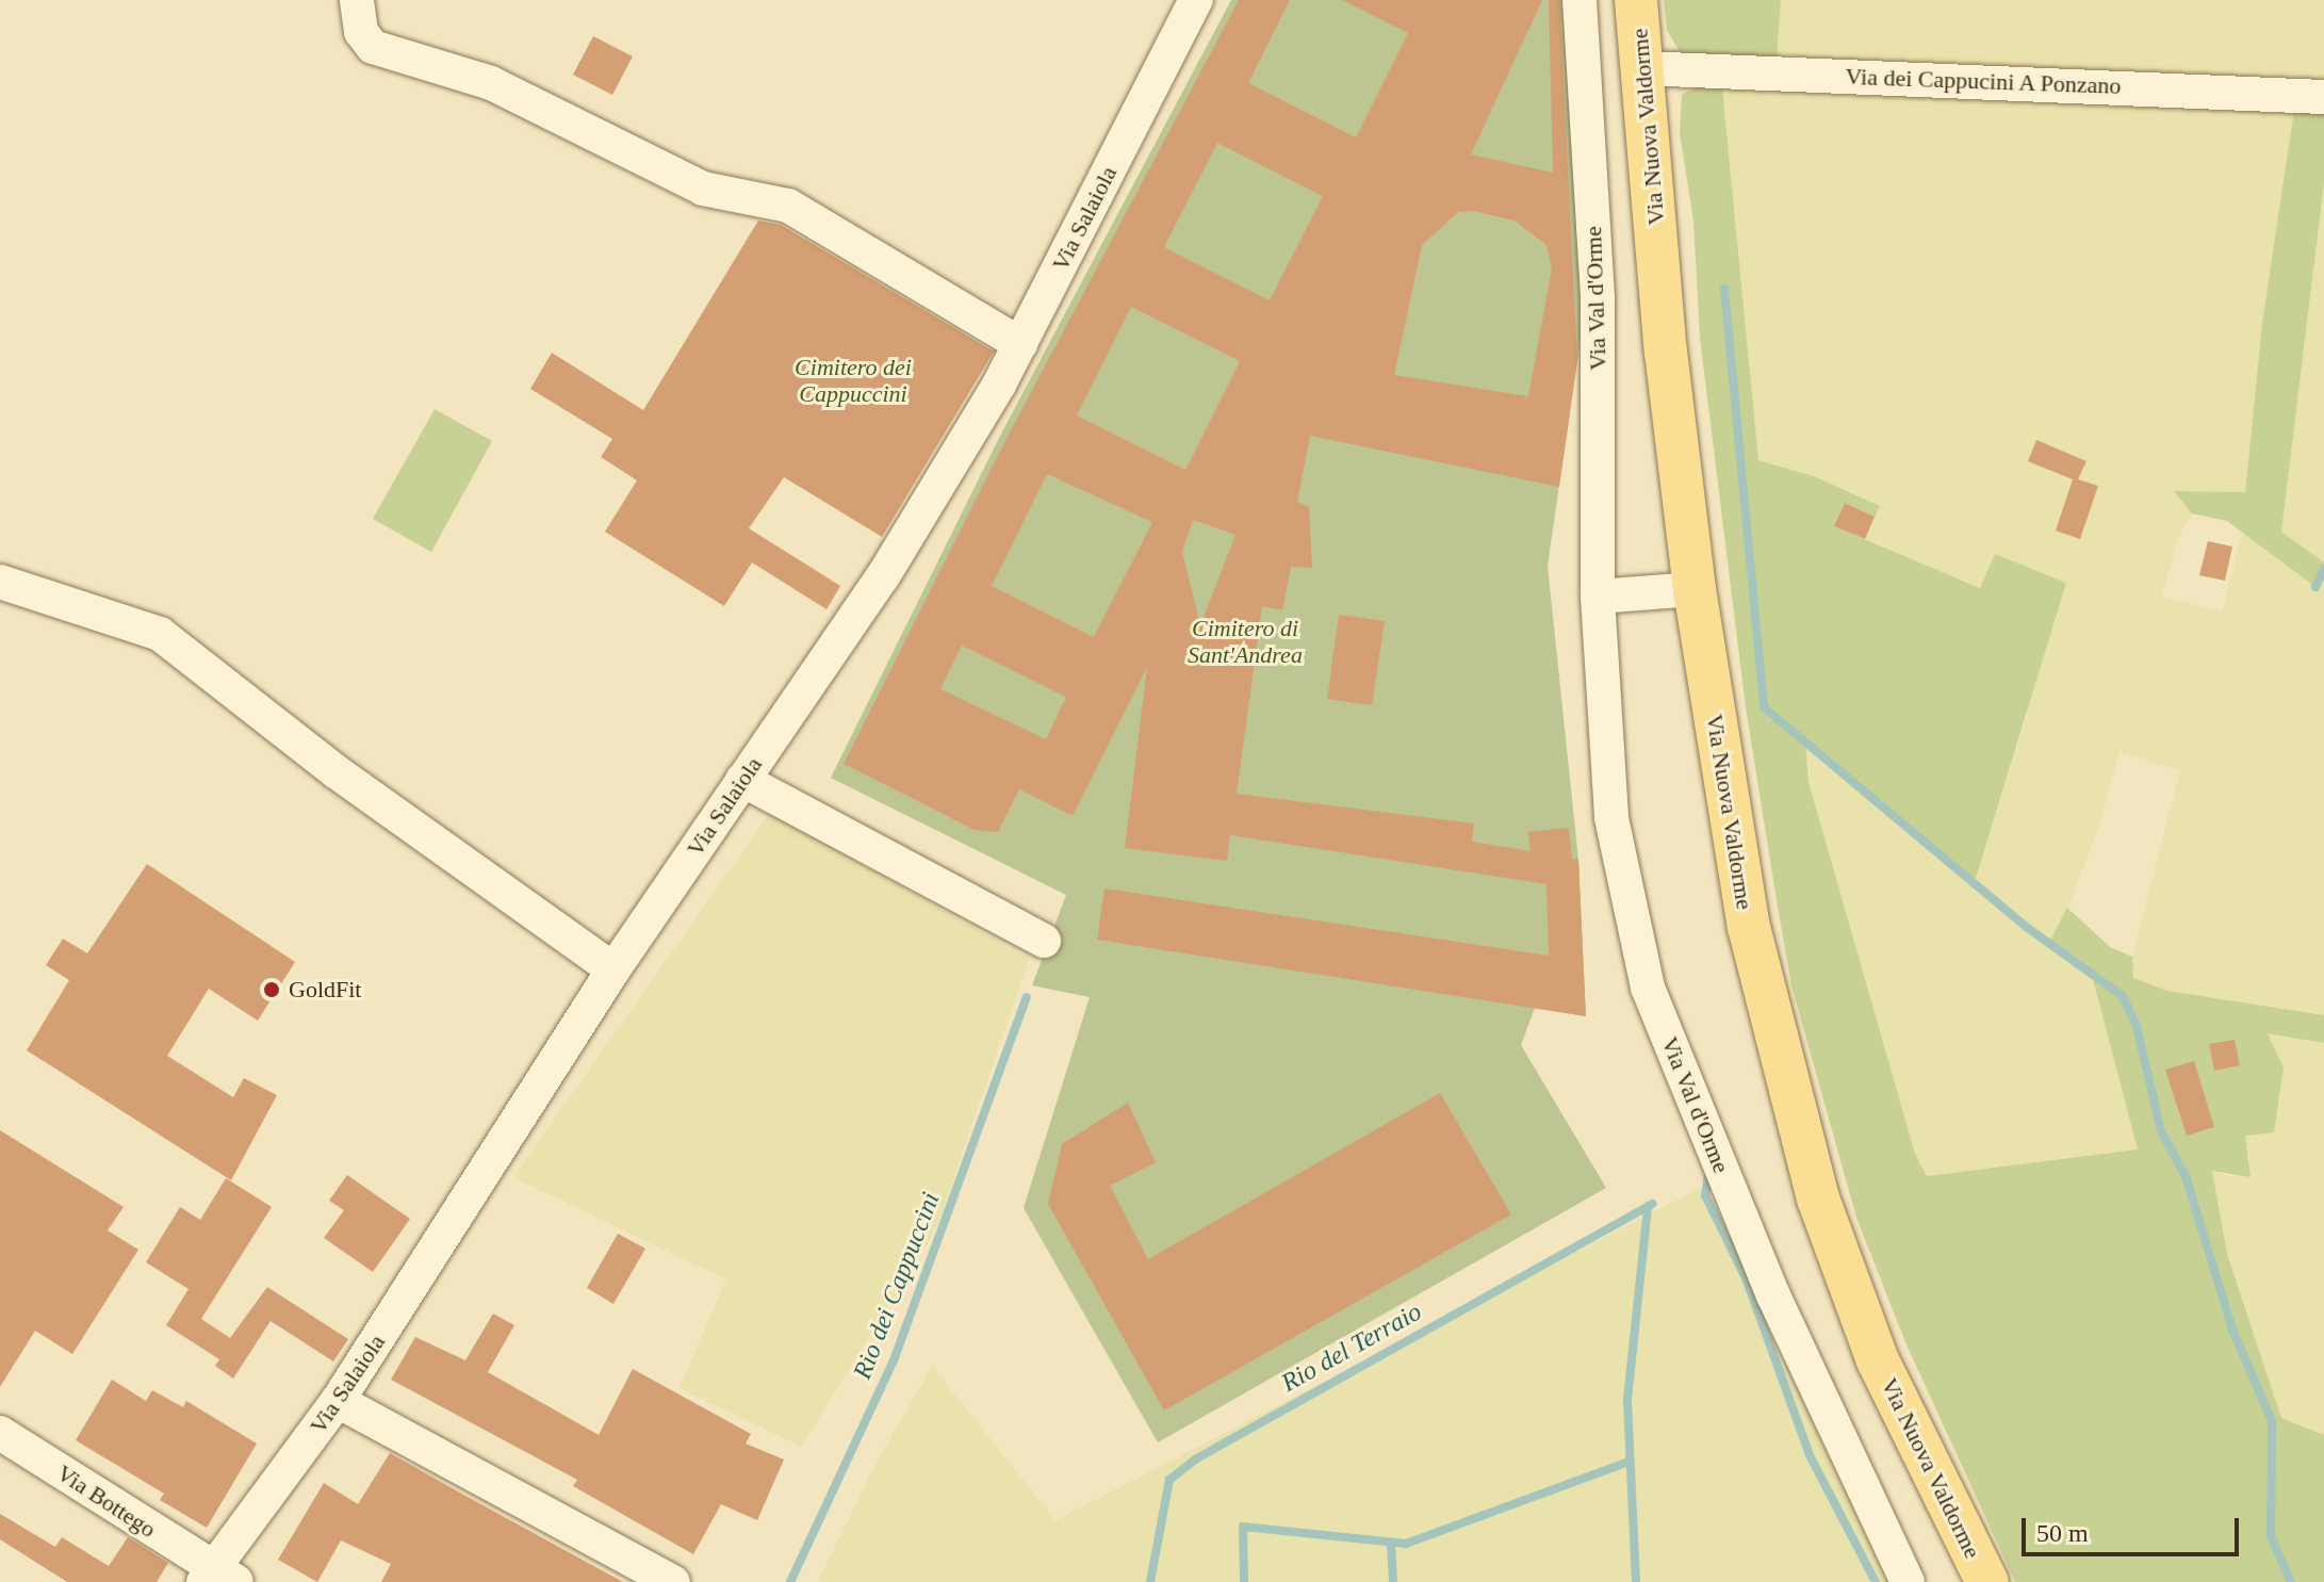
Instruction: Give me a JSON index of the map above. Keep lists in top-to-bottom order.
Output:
{
  "streets": {
    "main road": ["Via Nuova Valdorme"],
    "street": [
      "Via dei Cappucini A Ponzano",
      "Via Salaiola",
      "Via Val d'Orme",
      "Via Bottego"
    ]
  },
  "crossings": [
    ["Via dei Cappucini A Ponzano", "Via Nuova Valdorme"],
    ["Via Salaiola", "Via Bottego"]
  ],
  "water": ["Rio dei Cappuccini", "Rio del Terraio"],
  "parks": ["Cimitero dei Cappuccini", "Cimitero di Sant'Andrea"],
  "places": ["GoldFit"],
  "scale_bar": "50 m"
}
